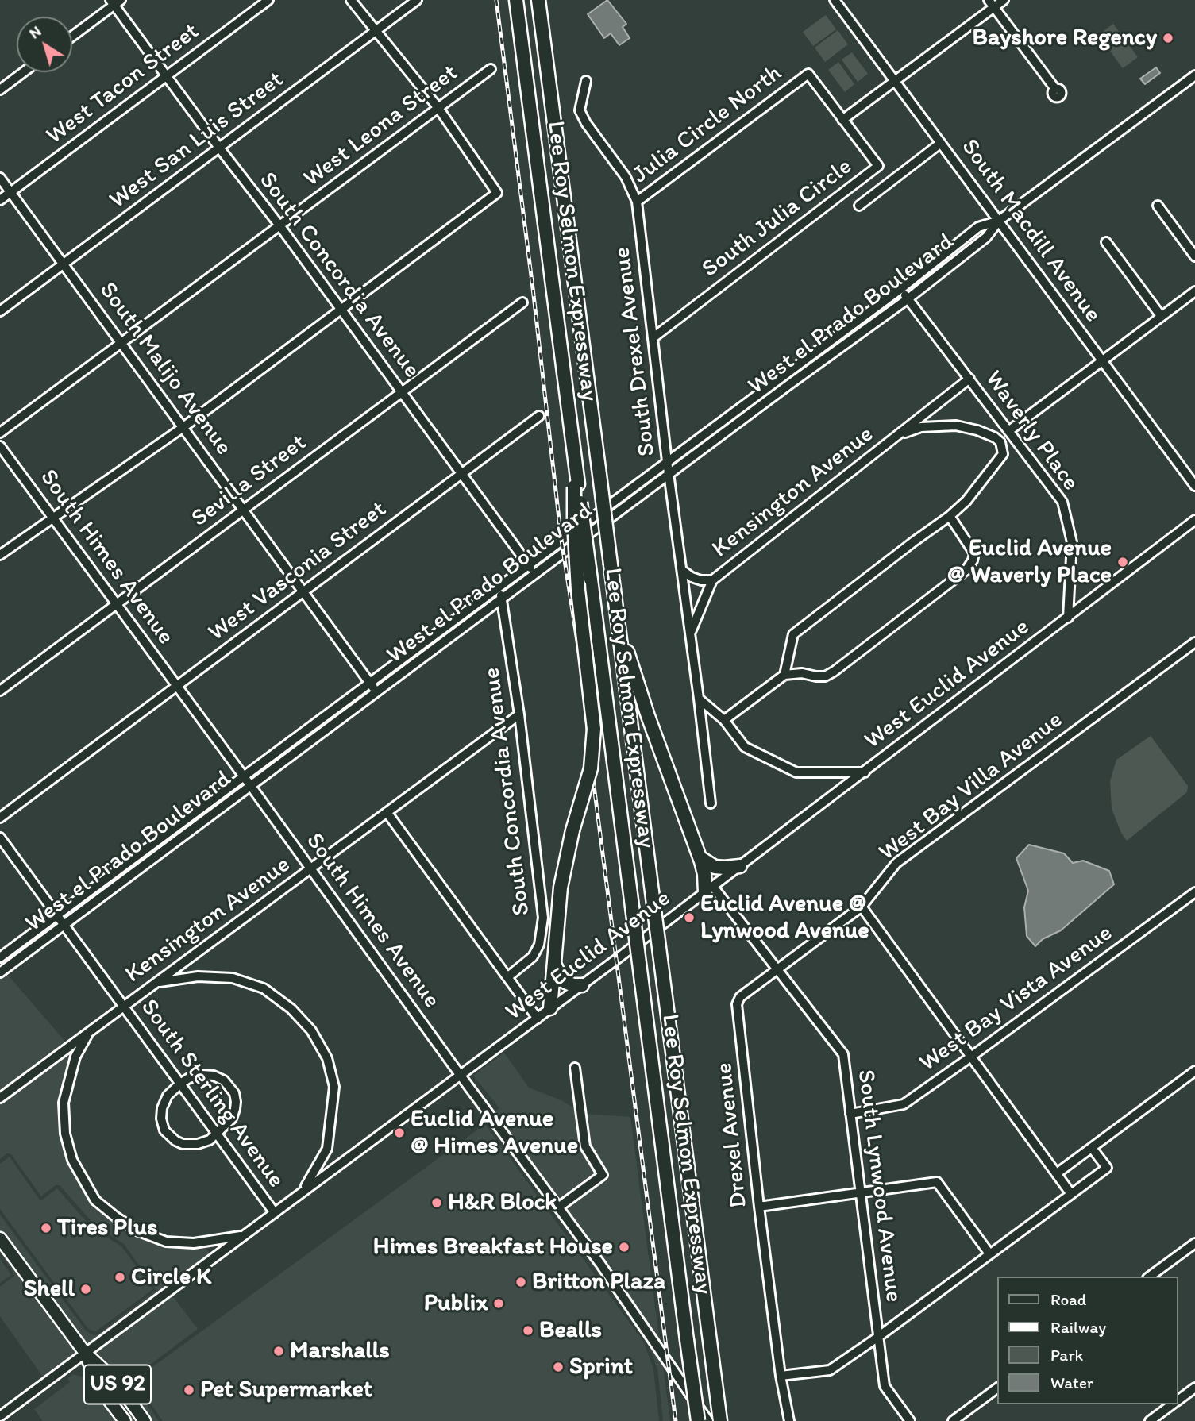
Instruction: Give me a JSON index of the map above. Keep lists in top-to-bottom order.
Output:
{
  "streets": {
    "highway": ["Lee Roy Selmon Expressway"],
    "main road": ["US 92"],
    "street": [
      "West Tacon Street",
      "Julia Circle North",
      "West Leona Street",
      "West San Luis Street",
      "South Julia Circle",
      "South Macdill Avenue",
      "South Concordia Avenue",
      "West el Prado Boulevard",
      "South Drexel Avenue",
      "South Malijo Avenue",
      "Waverly Place",
      "Sevilla Street",
      "Kensington Avenue",
      "South Himes Avenue",
      "West Vasconia Street",
      "West Euclid Avenue",
      "West Bay Villa Avenue",
      "West Bay Vista Avenue",
      "South Sterling Avenue",
      "Drexel Avenue",
      "South Lynwood Avenue"
    ]
  },
  "crossings": [
    ["West Tacon Street", "South Concordia Avenue"],
    ["West Tacon Street", "South Malijo Avenue"],
    ["Julia Circle North", "South Julia Circle"],
    ["Julia Circle North", "South Drexel Avenue"],
    ["West Leona Street", "South Concordia Avenue"],
    ["West Leona Street", "South Malijo Avenue"],
    ["West San Luis Street", "South Concordia Avenue"],
    ["West San Luis Street", "South Malijo Avenue"],
    ["South Julia Circle", "South Drexel Avenue"],
    ["South Macdill Avenue", "West el Prado Boulevard"],
    ["South Concordia Avenue", "West el Prado Boulevard"],
    ["South Concordia Avenue", "Sevilla Street"],
    ["South Concordia Avenue", "Kensington Avenue"],
    ["South Concordia Avenue", "West Vasconia Street"],
    ["West el Prado Boulevard", "South Drexel Avenue"],
    ["West el Prado Boulevard", "South Malijo Avenue"],
    ["West el Prado Boulevard", "Waverly Place"],
    ["West el Prado Boulevard", "South Himes Avenue"],
    ["West el Prado Boulevard", "South Sterling Avenue"],
    ["South Drexel Avenue", "Kensington Avenue"],
    ["South Malijo Avenue", "Sevilla Street"],
    ["South Malijo Avenue", "West Vasconia Street"],
    ["Waverly Place", "Kensington Avenue"],
    ["Waverly Place", "West Euclid Avenue"],
    ["Sevilla Street", "South Himes Avenue"],
    ["Kensington Avenue", "South Himes Avenue"],
    ["Kensington Avenue", "South Sterling Avenue"],
    ["South Himes Avenue", "West Vasconia Street"],
    ["South Himes Avenue", "West Euclid Avenue"],
    ["West Euclid Avenue", "South Sterling Avenue"],
    ["West Euclid Avenue", "US 92"],
    ["West Bay Villa Avenue", "Drexel Avenue"],
    ["West Bay Villa Avenue", "South Lynwood Avenue"],
    ["West Bay Vista Avenue", "South Lynwood Avenue"],
    ["Drexel Avenue", "South Lynwood Avenue"]
  ],
  "places": [
    "Bayshore Regency",
    "Euclid Avenue @ Waverly Place",
    "Euclid Avenue @ Lynwood Avenue",
    "Euclid Avenue @ Himes Avenue",
    "H&R Block",
    "Tires Plus",
    "Himes Breakfast House",
    "Circle K",
    "Britton Plaza",
    "Shell",
    "Publix",
    "Bealls",
    "Marshalls",
    "Sprint",
    "Pet Supermarket"
  ],
  "legend": [
    "Road",
    "Railway",
    "Park",
    "Water"
  ],
  "north": "top left"
}
